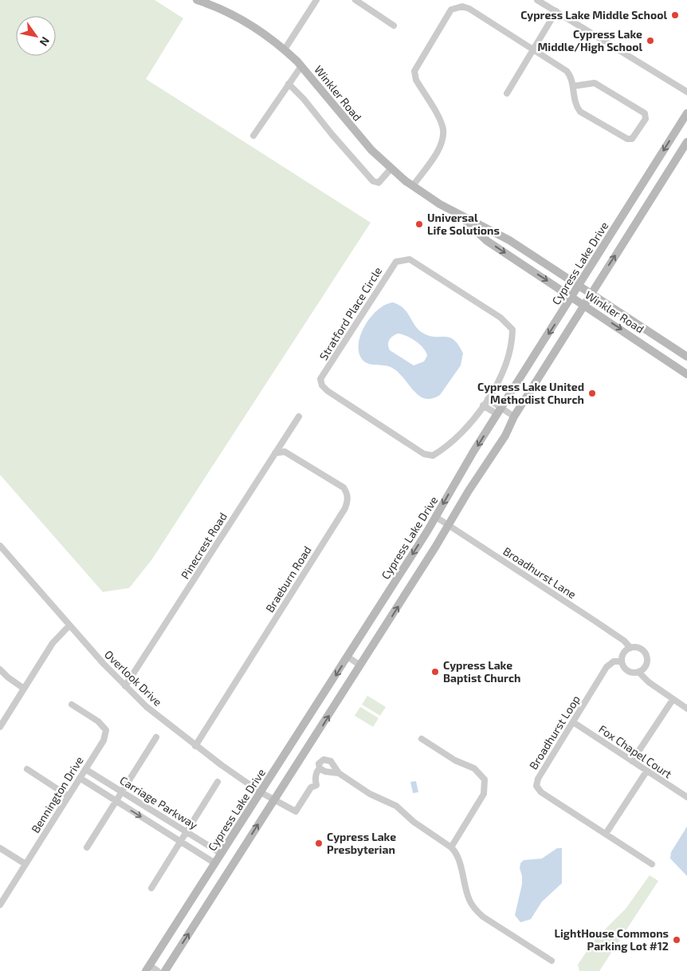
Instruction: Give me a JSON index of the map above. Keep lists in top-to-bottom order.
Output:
{
  "streets": {
    "main road": ["Winkler Road", "Cypress Lake Drive"],
    "street": [
      "Stratford Place Circle",
      "Pinecrest Road",
      "Broadhurst Lane",
      "Braeburn Road",
      "Overlook Drive",
      "Broadhurst Loop",
      "Fox Chapel Court",
      "Bennington Drive",
      "Carriage Parkway"
    ]
  },
  "crossings": [
    ["Winkler Road", "Cypress Lake Drive"],
    ["Cypress Lake Drive", "Broadhurst Lane"],
    ["Cypress Lake Drive", "Overlook Drive"],
    ["Cypress Lake Drive", "Carriage Parkway"],
    ["Pinecrest Road", "Braeburn Road"],
    ["Pinecrest Road", "Overlook Drive"],
    ["Broadhurst Lane", "Broadhurst Loop"],
    ["Braeburn Road", "Overlook Drive"],
    ["Broadhurst Loop", "Fox Chapel Court"],
    ["Bennington Drive", "Carriage Parkway"]
  ],
  "places": [
    "Cypress Lake Middle School",
    "Cypress Lake Middle/High School",
    "Universal Life Solutions",
    "Cypress Lake United Methodist Church",
    "Cypress Lake Baptist Church",
    "Cypress Lake Presbyterian",
    "LightHouse Commons Parking Lot #12"
  ],
  "north": "bottom right"
}
